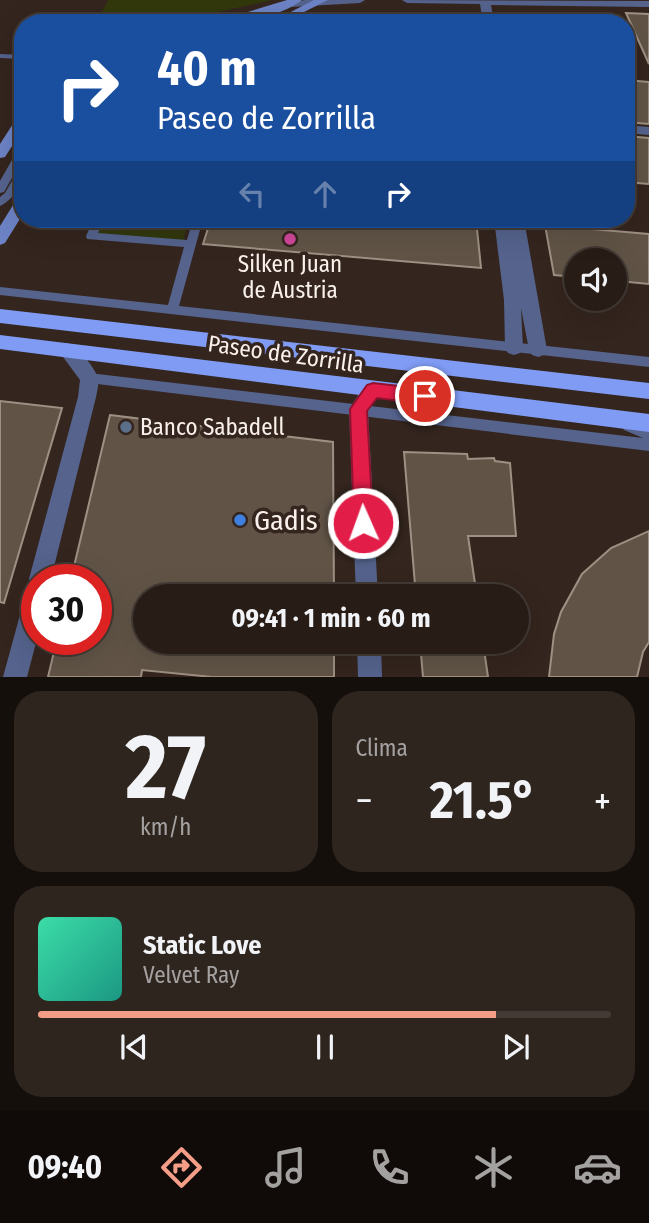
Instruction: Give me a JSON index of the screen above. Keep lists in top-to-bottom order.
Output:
{
  "streets": {
    "main road": ["Paseo de Zorrilla"]
  },
  "places": ["Silken Juan de Austria", "Banco Sabadell", "Gadis"],
  "page": {
    "turn": ["40 m", "Paseo de Zorrilla"],
    "limit": "30",
    "trip": "09:41 · 1 min · 60 m",
    "tile": [
      ["27", "km/h"],
      "Clima"
    ],
    "heat": ["−", "21.5°", "+"],
    "song": ["Static Love", "Velvet Ray"],
    "tabs": "09:40"
  }
}
